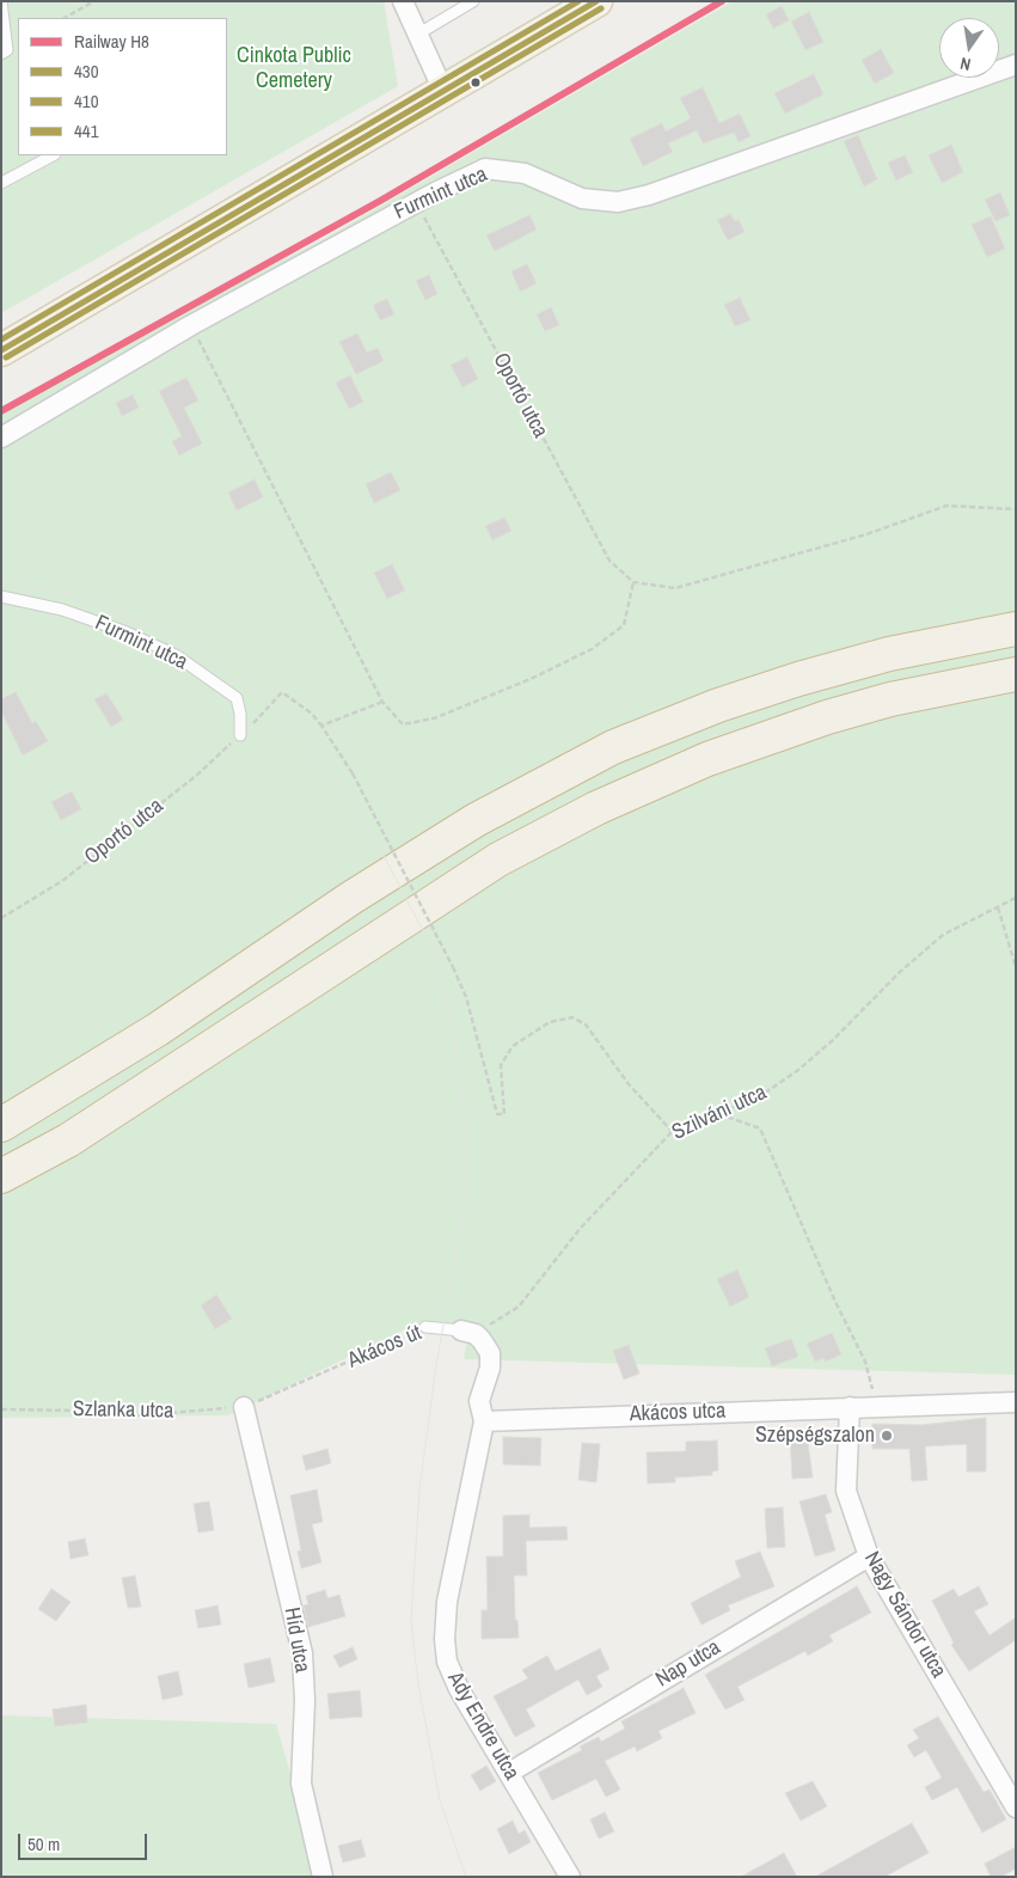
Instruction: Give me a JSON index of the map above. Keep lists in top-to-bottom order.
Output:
{
  "streets": {
    "street": [
      "Furmint utca",
      "Akácos utca",
      "Nagy Sándor utca",
      "Híd utca",
      "Nap utca",
      "Ady Endre utca"
    ],
    "lane": ["Akácos út"],
    "path": ["Oportó utca", "Szilváni utca", "Szlanka utca"]
  },
  "crossings": [
    ["Furmint utca", "Oportó utca"],
    ["Szilváni utca", "Akácos út"],
    ["Akácos út", "Szlanka utca"],
    ["Akácos út", "Híd utca"],
    ["Szlanka utca", "Híd utca"],
    ["Akácos utca", "Nagy Sándor utca"],
    ["Akácos utca", "Ady Endre utca"],
    ["Nagy Sándor utca", "Nap utca"],
    ["Nap utca", "Ady Endre utca"]
  ],
  "parks": ["Cinkota Public Cemetery"],
  "places": ["Szépségszalon"],
  "lines": [
    "rail line H8",
    "transit line 430",
    "transit line 441",
    "transit line 410"
  ],
  "legend": [
    "Railway H8",
    "430",
    "410",
    "441"
  ],
  "scale_bar": "50 m",
  "north": "bottom"
}
